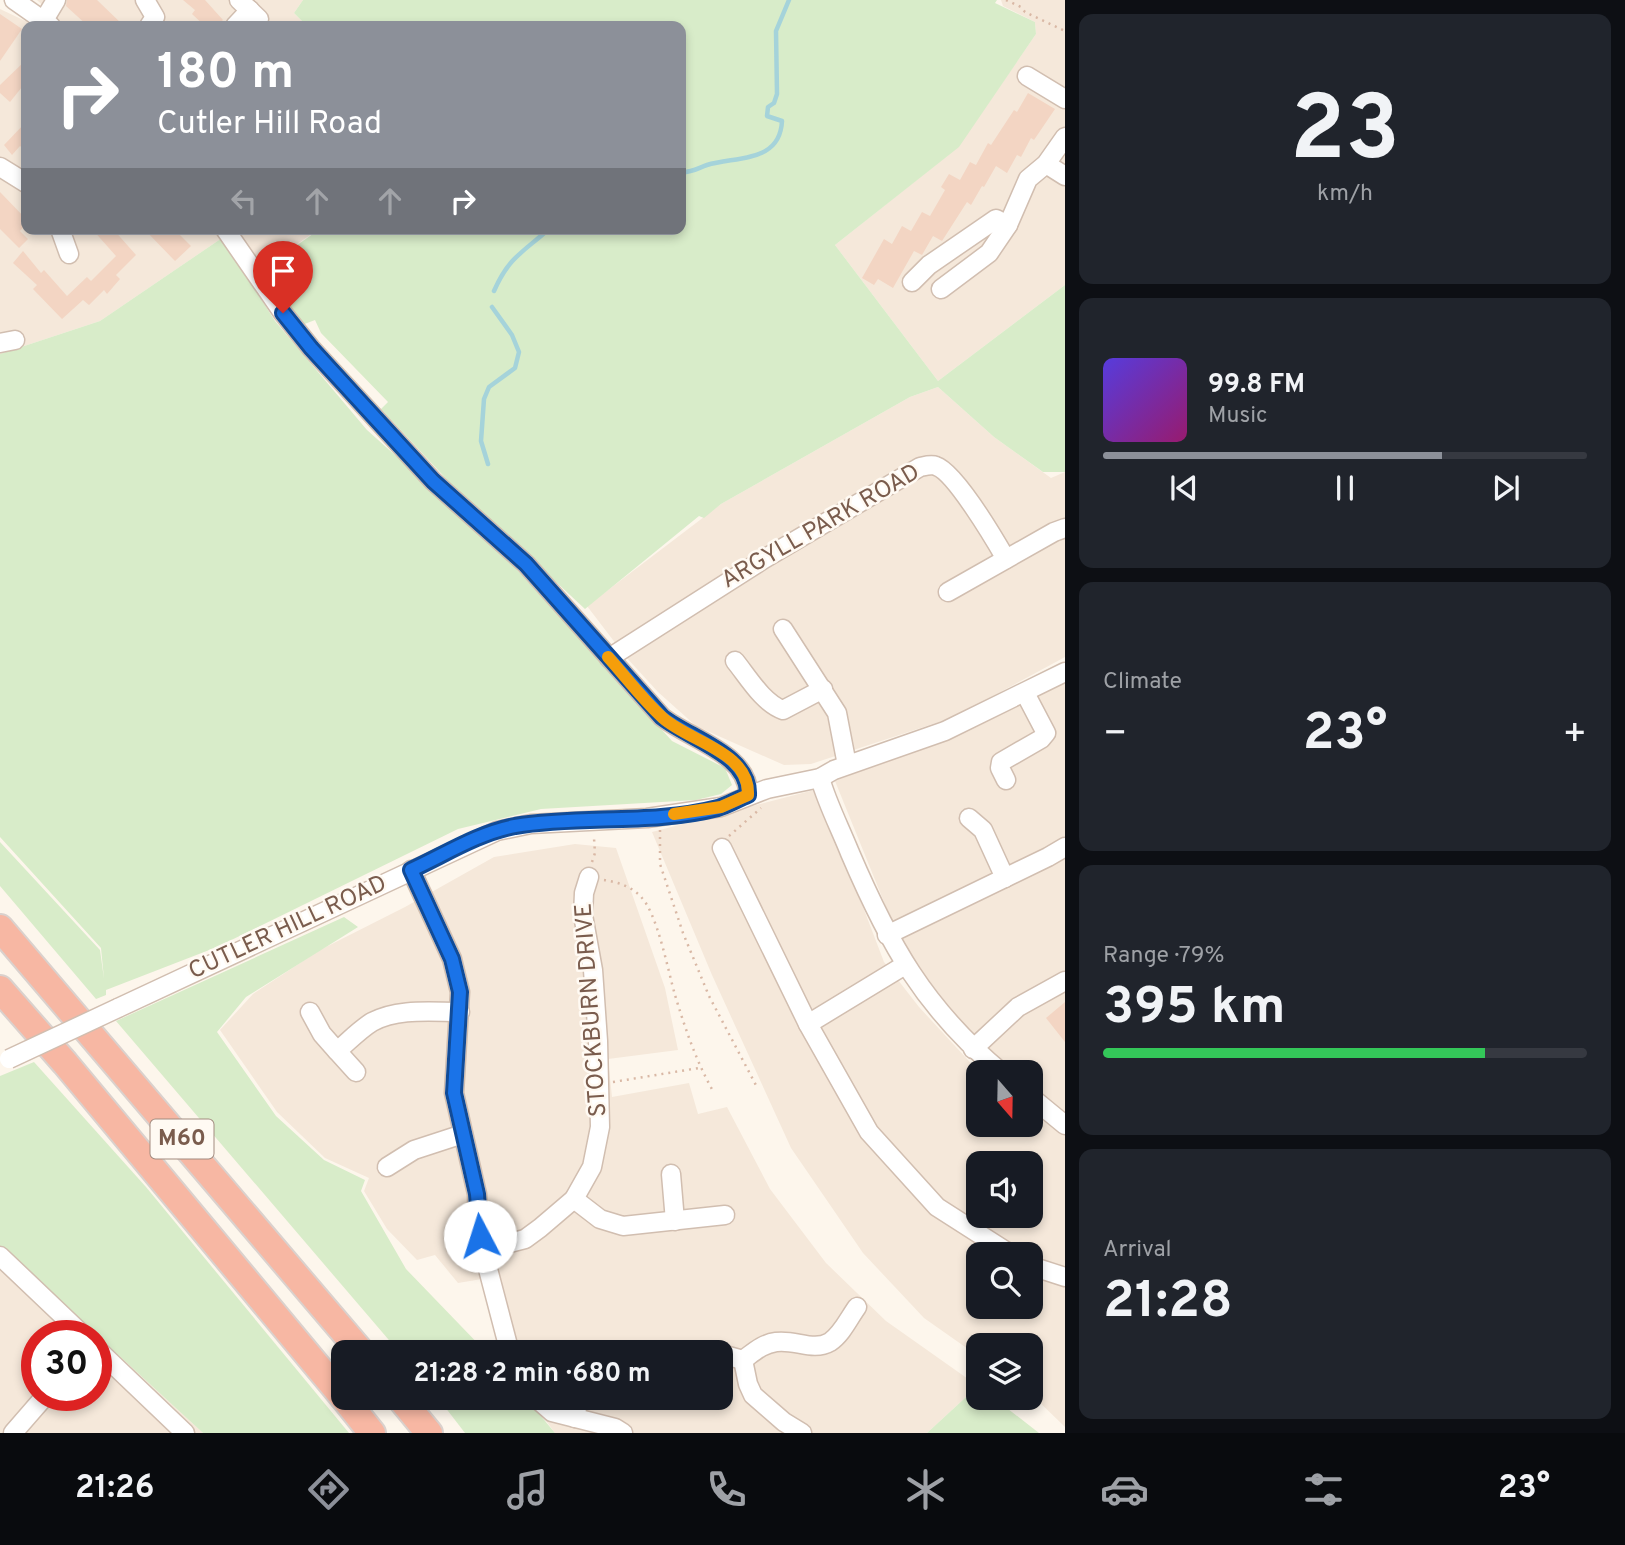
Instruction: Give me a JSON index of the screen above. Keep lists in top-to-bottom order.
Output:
{
  "streets": {
    "highway": ["M60"],
    "street": ["ARGYLL PARK ROAD", "CUTLER HILL ROAD", "STOCKBURN DRIVE"]
  },
  "north": "bottom",
  "page": {
    "tile": [
      ["23", "km/h"],
      "Climate",
      ["Range · 79%", "395 km"],
      ["Arrival", "21:28"]
    ],
    "turn": ["180 m", "Cutler Hill Road"],
    "song": ["99.8 FM", "Music"],
    "heat": ["−", "23°", "+"],
    "limit": "30",
    "trip": "21:28 · 2 min · 680 m",
    "tabs": ["21:26", "23°"]
  }
}
